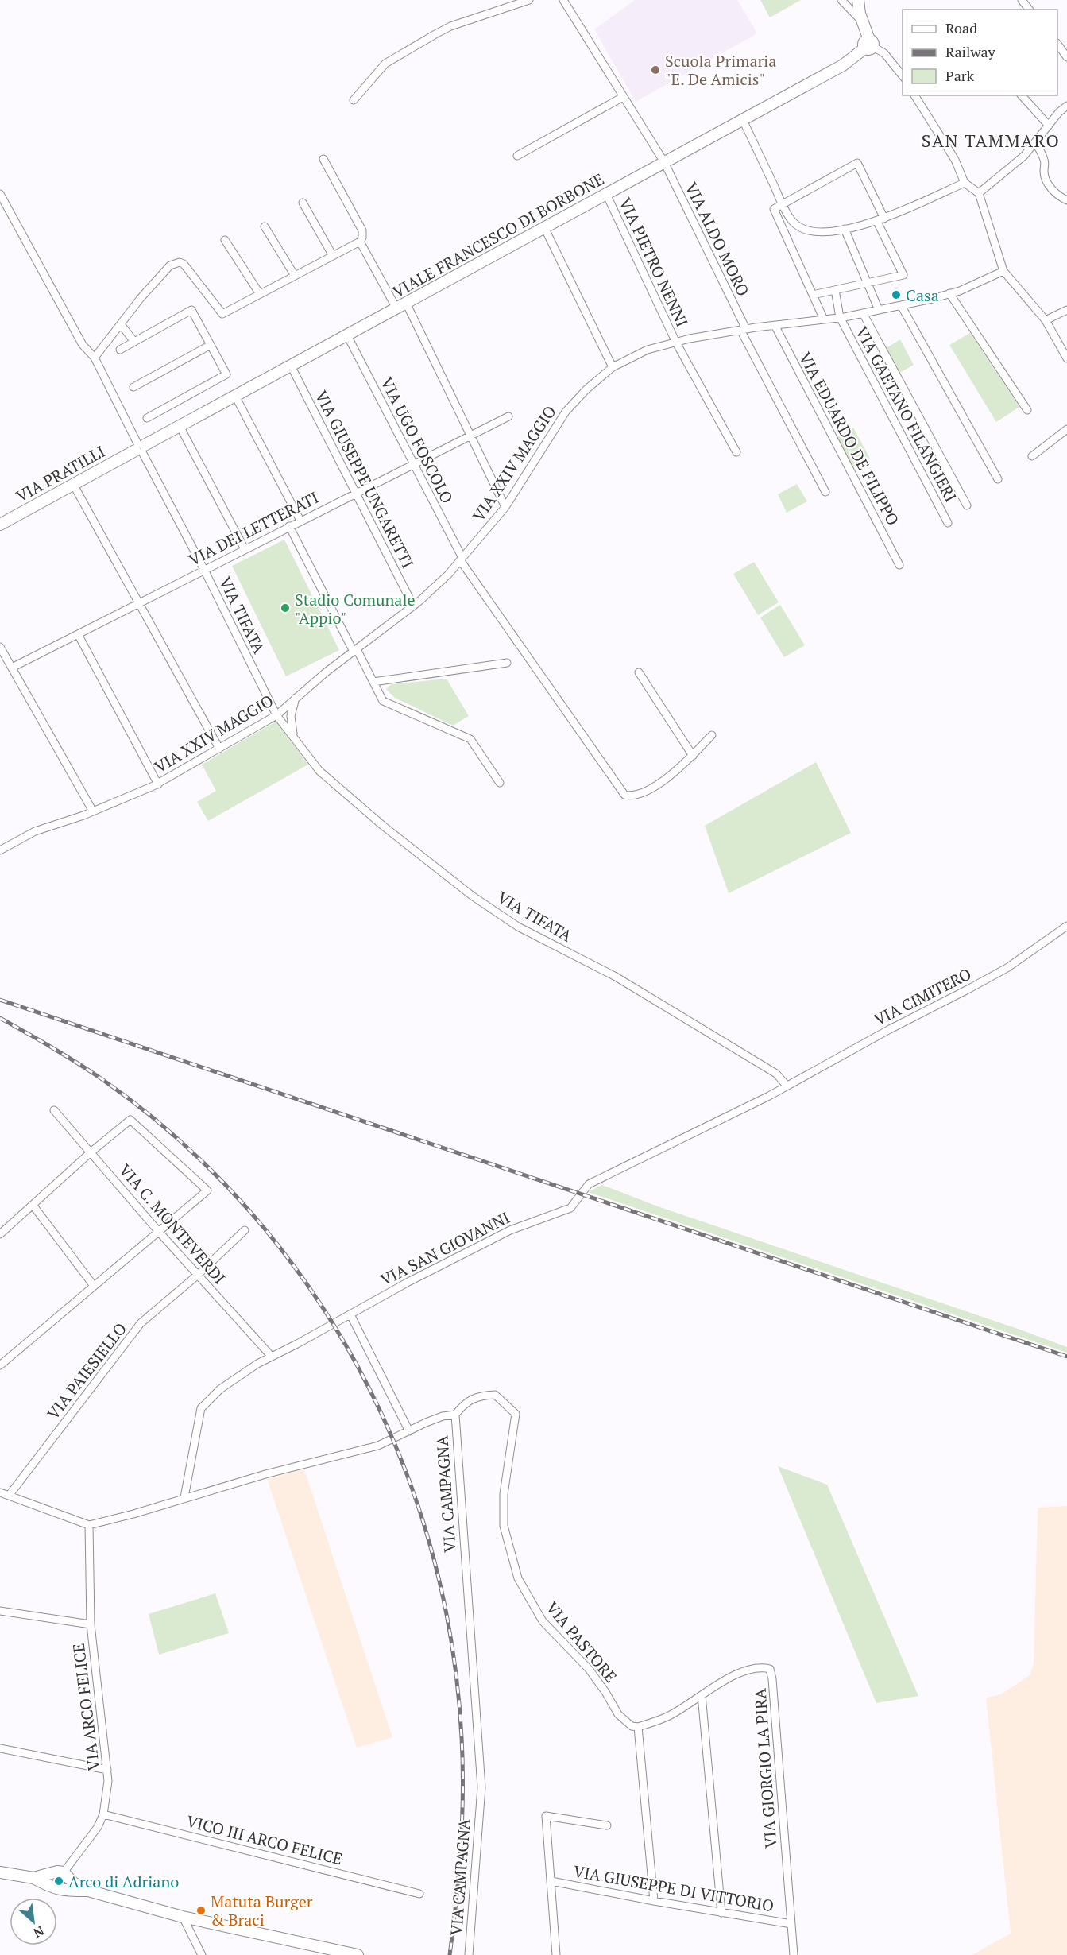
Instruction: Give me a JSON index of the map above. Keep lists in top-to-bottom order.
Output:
{
  "streets": {
    "street": [
      "VIALE FRANCESCO DI BORBONE",
      "VIA ALDO MORO",
      "VIA PIETRO NENNI",
      "VIA GAETANO FILANGIERI",
      "VIA EDUARDO DE FILIPPO",
      "VIA UGO FOSCOLO",
      "VIA XXIV MAGGIO",
      "VIA PRATILLI",
      "VIA GIUSEPPE UNGARETTI",
      "VIA DEI LETTERATI",
      "VIA TIFATA",
      "VIA CIMITERO",
      "VIA C. MONTEVERDI",
      "VIA SAN GIOVANNI",
      "VIA PAIESIELLO",
      "VIA CAMPAGNA",
      "VIA PASTORE",
      "VIA ARCO FELICE",
      "VIA GIORGIO LA PIRA",
      "VICO III ARCO FELICE",
      "VIA GIUSEPPE DI VITTORIO"
    ]
  },
  "crossings": [
    ["VIALE FRANCESCO DI BORBONE", "VIA ALDO MORO"],
    ["VIALE FRANCESCO DI BORBONE", "VIA PIETRO NENNI"],
    ["VIALE FRANCESCO DI BORBONE", "VIA UGO FOSCOLO"],
    ["VIALE FRANCESCO DI BORBONE", "VIA PRATILLI"],
    ["VIALE FRANCESCO DI BORBONE", "VIA GIUSEPPE UNGARETTI"],
    ["VIALE FRANCESCO DI BORBONE", "VIA TIFATA"],
    ["VIA ALDO MORO", "VIA XXIV MAGGIO"],
    ["VIA PIETRO NENNI", "VIA XXIV MAGGIO"],
    ["VIA GAETANO FILANGIERI", "VIA XXIV MAGGIO"],
    ["VIA EDUARDO DE FILIPPO", "VIA XXIV MAGGIO"],
    ["VIA UGO FOSCOLO", "VIA XXIV MAGGIO"],
    ["VIA UGO FOSCOLO", "VIA DEI LETTERATI"],
    ["VIA XXIV MAGGIO", "VIA GIUSEPPE UNGARETTI"],
    ["VIA XXIV MAGGIO", "VIA TIFATA"],
    ["VIA PRATILLI", "VIA TIFATA"],
    ["VIA GIUSEPPE UNGARETTI", "VIA DEI LETTERATI"],
    ["VIA DEI LETTERATI", "VIA TIFATA"],
    ["VIA TIFATA", "VIA CIMITERO"],
    ["VIA TIFATA", "VIA SAN GIOVANNI"],
    ["VIA CIMITERO", "VIA SAN GIOVANNI"],
    ["VIA C. MONTEVERDI", "VIA SAN GIOVANNI"],
    ["VIA C. MONTEVERDI", "VIA PAIESIELLO"],
    ["VIA SAN GIOVANNI", "VIA CAMPAGNA"],
    ["VIA CAMPAGNA", "VIA PASTORE"],
    ["VIA CAMPAGNA", "VIA ARCO FELICE"],
    ["VIA PASTORE", "VIA GIORGIO LA PIRA"],
    ["VIA ARCO FELICE", "VICO III ARCO FELICE"],
    ["VIA GIORGIO LA PIRA", "VIA GIUSEPPE DI VITTORIO"]
  ],
  "districts": ["SAN TAMMARO"],
  "places": [
    "Scuola Primaria \"E. De Amicis\"",
    "Casa",
    "Stadio Comunale \"Appio\"",
    "Arco di Adriano",
    "Matuta Burger & Braci"
  ],
  "legend": ["Road", "Railway", "Park"],
  "north": "bottom right"
}
